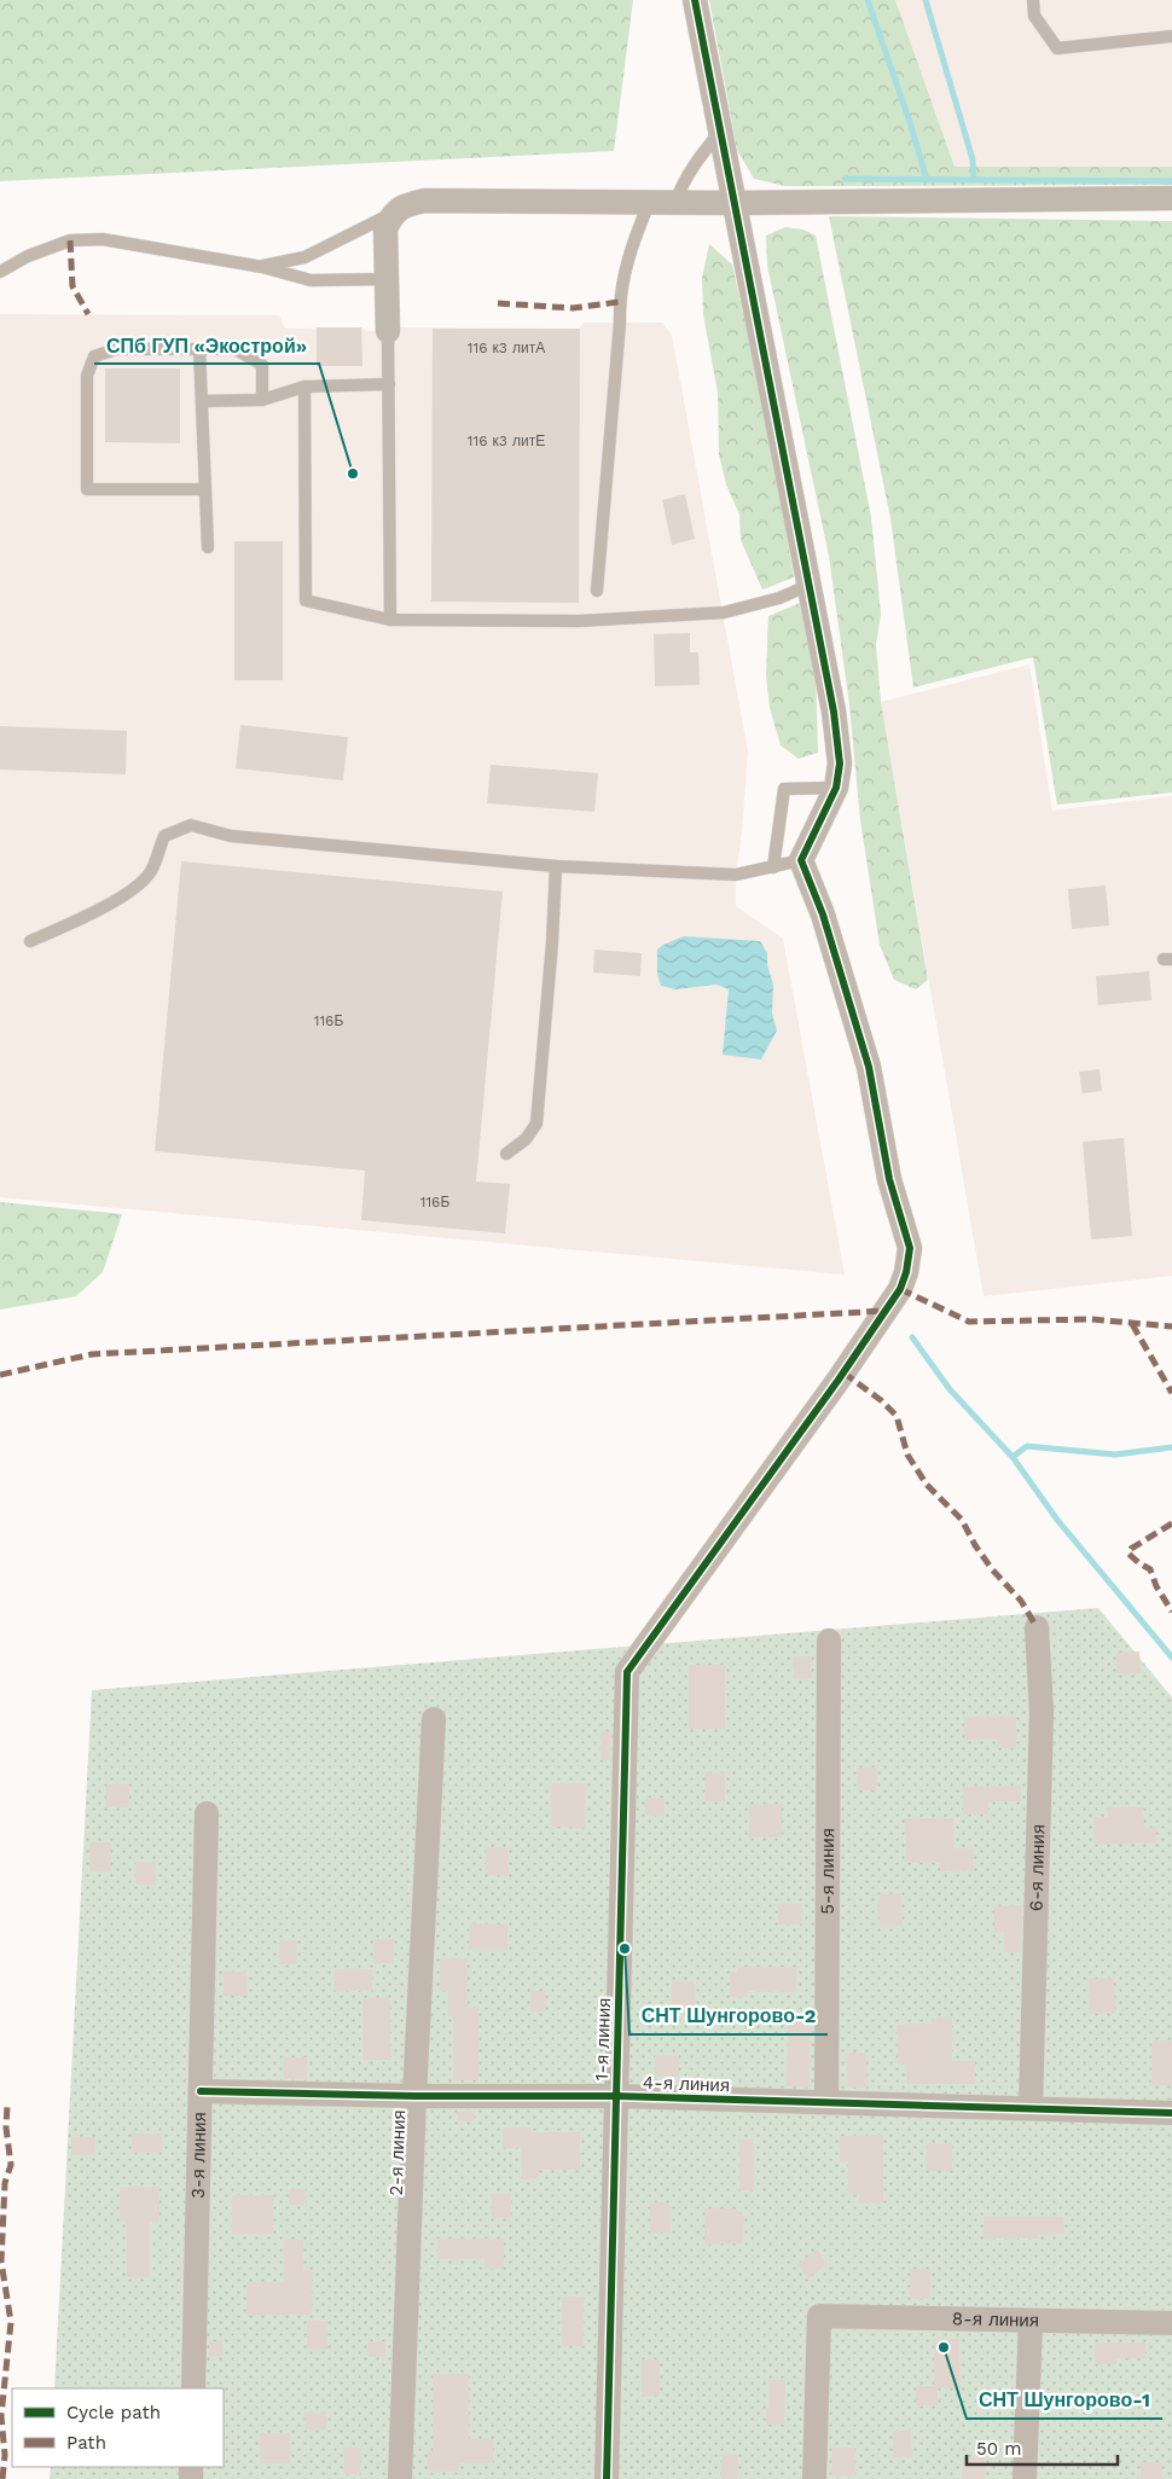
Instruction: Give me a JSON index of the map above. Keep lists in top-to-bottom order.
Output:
{
  "streets": {
    "street": [
      "6-я линия",
      "5-я линия",
      "1-я линия",
      "4-я линия",
      "2-я линия",
      "3-я линия",
      "8-я линия"
    ]
  },
  "crossings": [
    ["6-я линия", "4-я линия"],
    ["5-я линия", "4-я линия"],
    ["1-я линия", "4-я линия"],
    ["4-я линия", "2-я линия"],
    ["4-я линия", "3-я линия"]
  ],
  "places": ["СПб ГУП «Экострой»", "СНТ Шунгорово-2", "СНТ Шунгорово-1"],
  "house_numbers": [
    "116 к3 литА",
    "116 к3 литЕ",
    "116Б",
    "116Б"
  ],
  "legend": ["Cycle path", "Path"],
  "scale_bar": "50 m"
}
